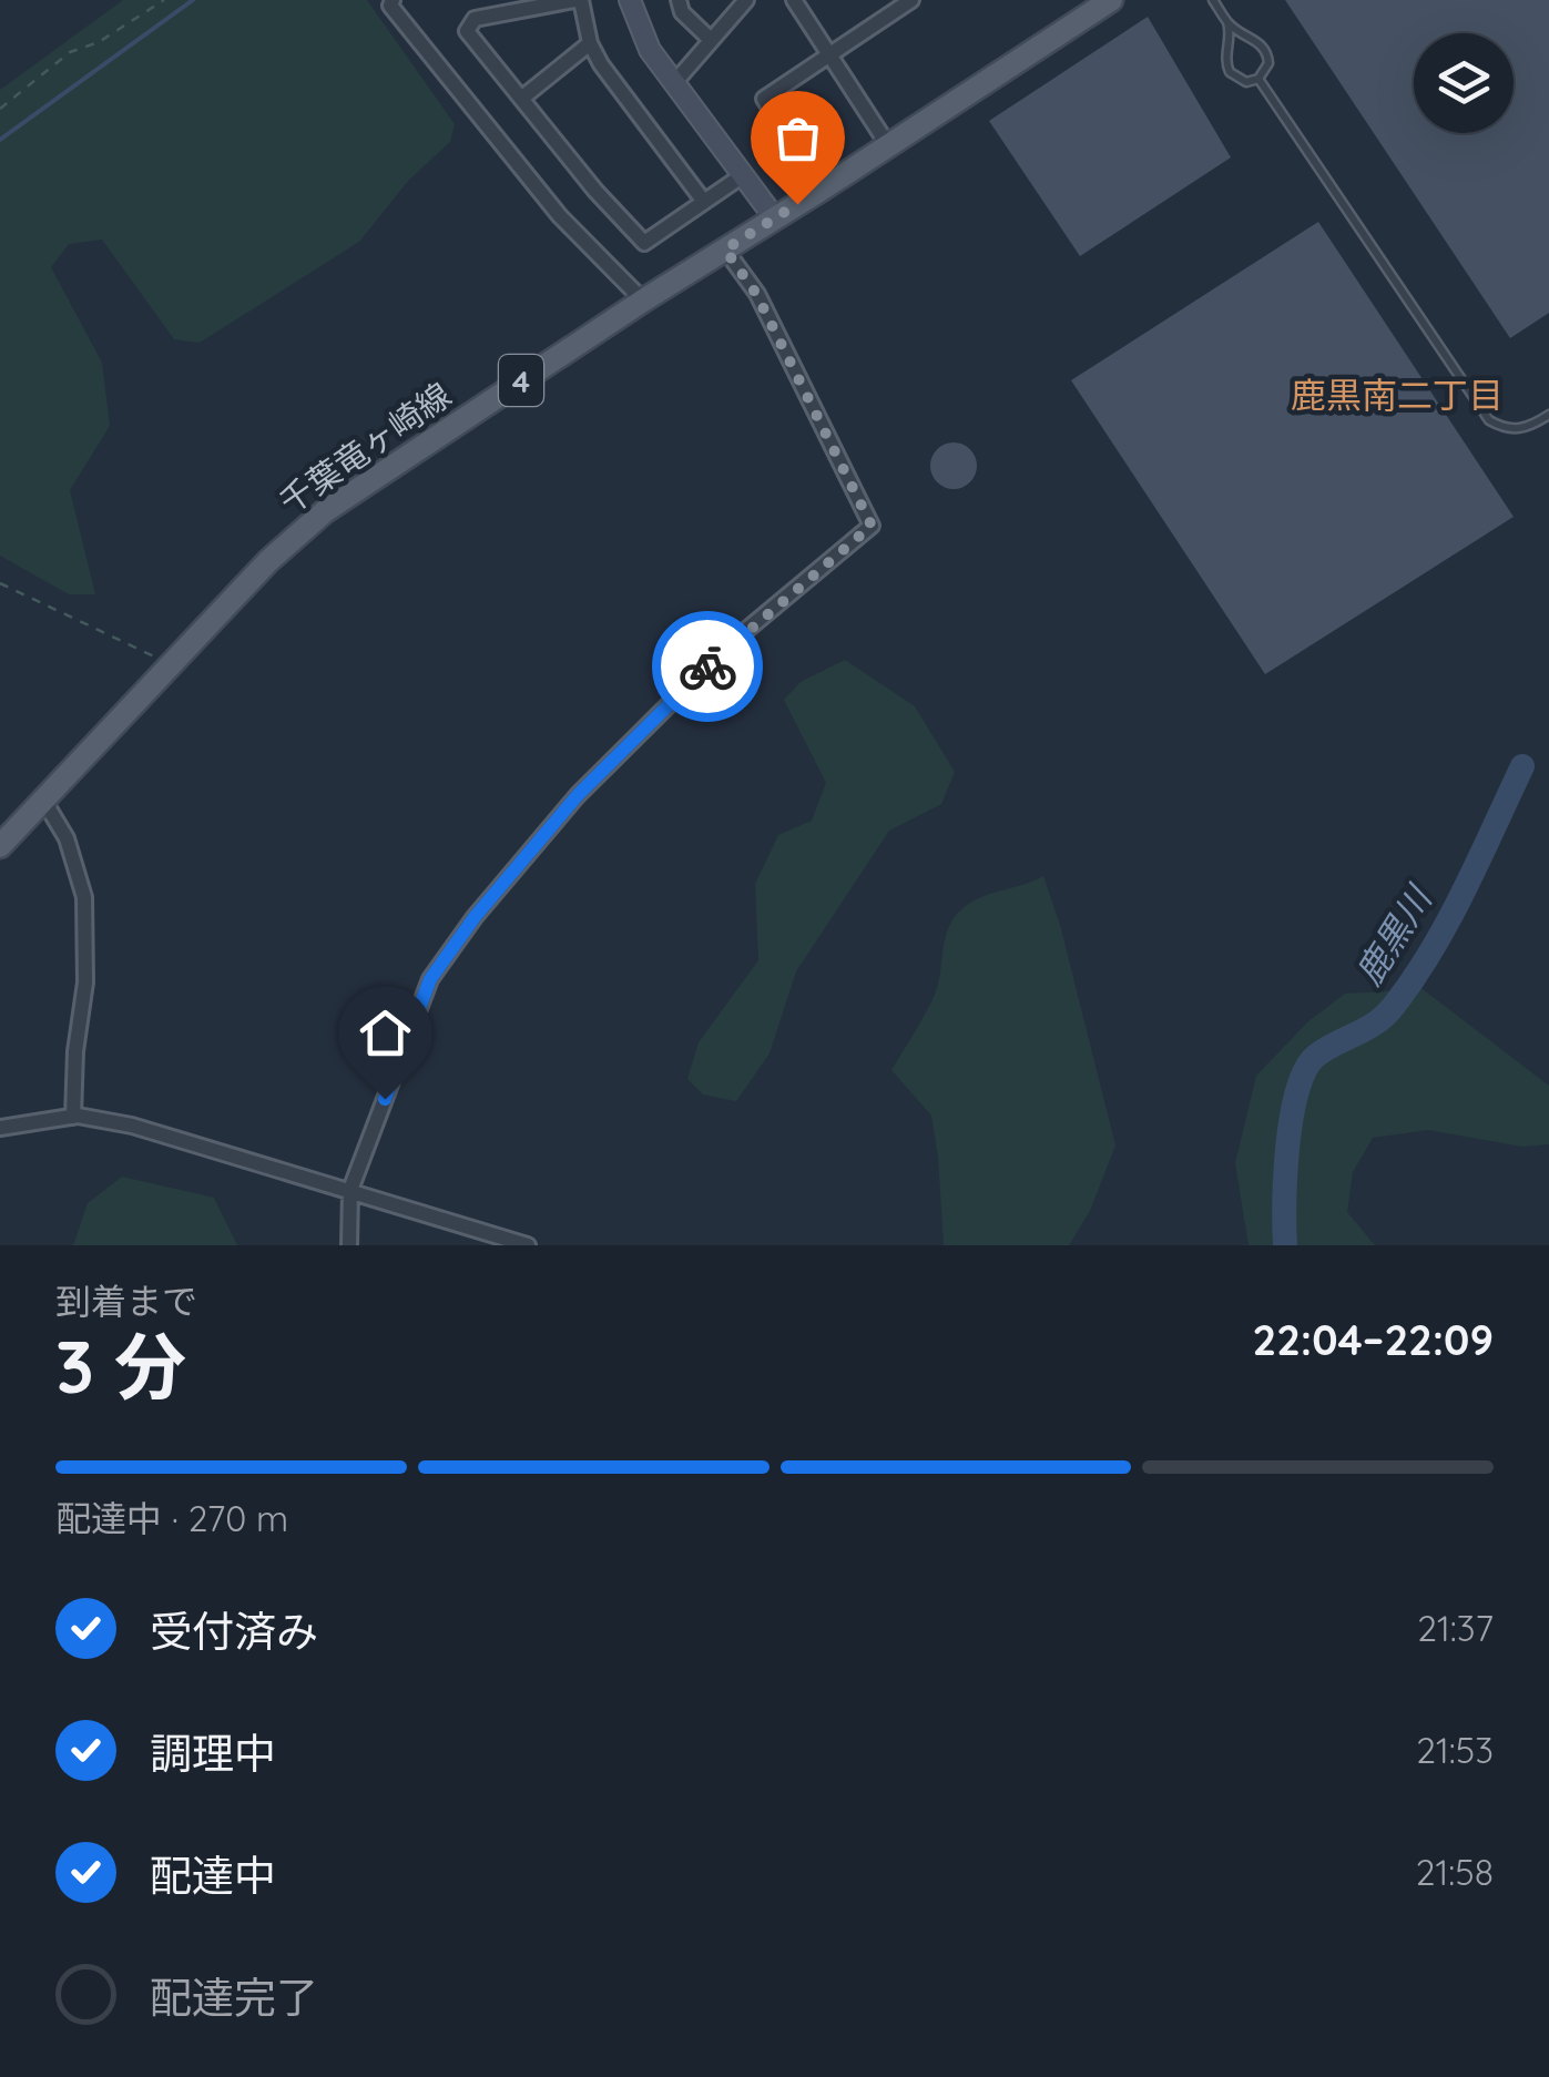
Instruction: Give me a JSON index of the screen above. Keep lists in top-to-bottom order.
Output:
{
  "streets": {
    "main road": ["4", "千葉竜ヶ崎線"]
  },
  "districts": ["鹿黒南二丁目"],
  "water": ["鹿黒川"],
  "page": {
    "heading": ["3 分", "到着まで", "22:04–22:09"],
    "bar": "配達中 · 270 m",
    "list": [
      ["受付済み", "21:37"],
      ["調理中", "21:53"],
      ["配達中", "21:58"],
      "配達完了"
    ]
  }
}
